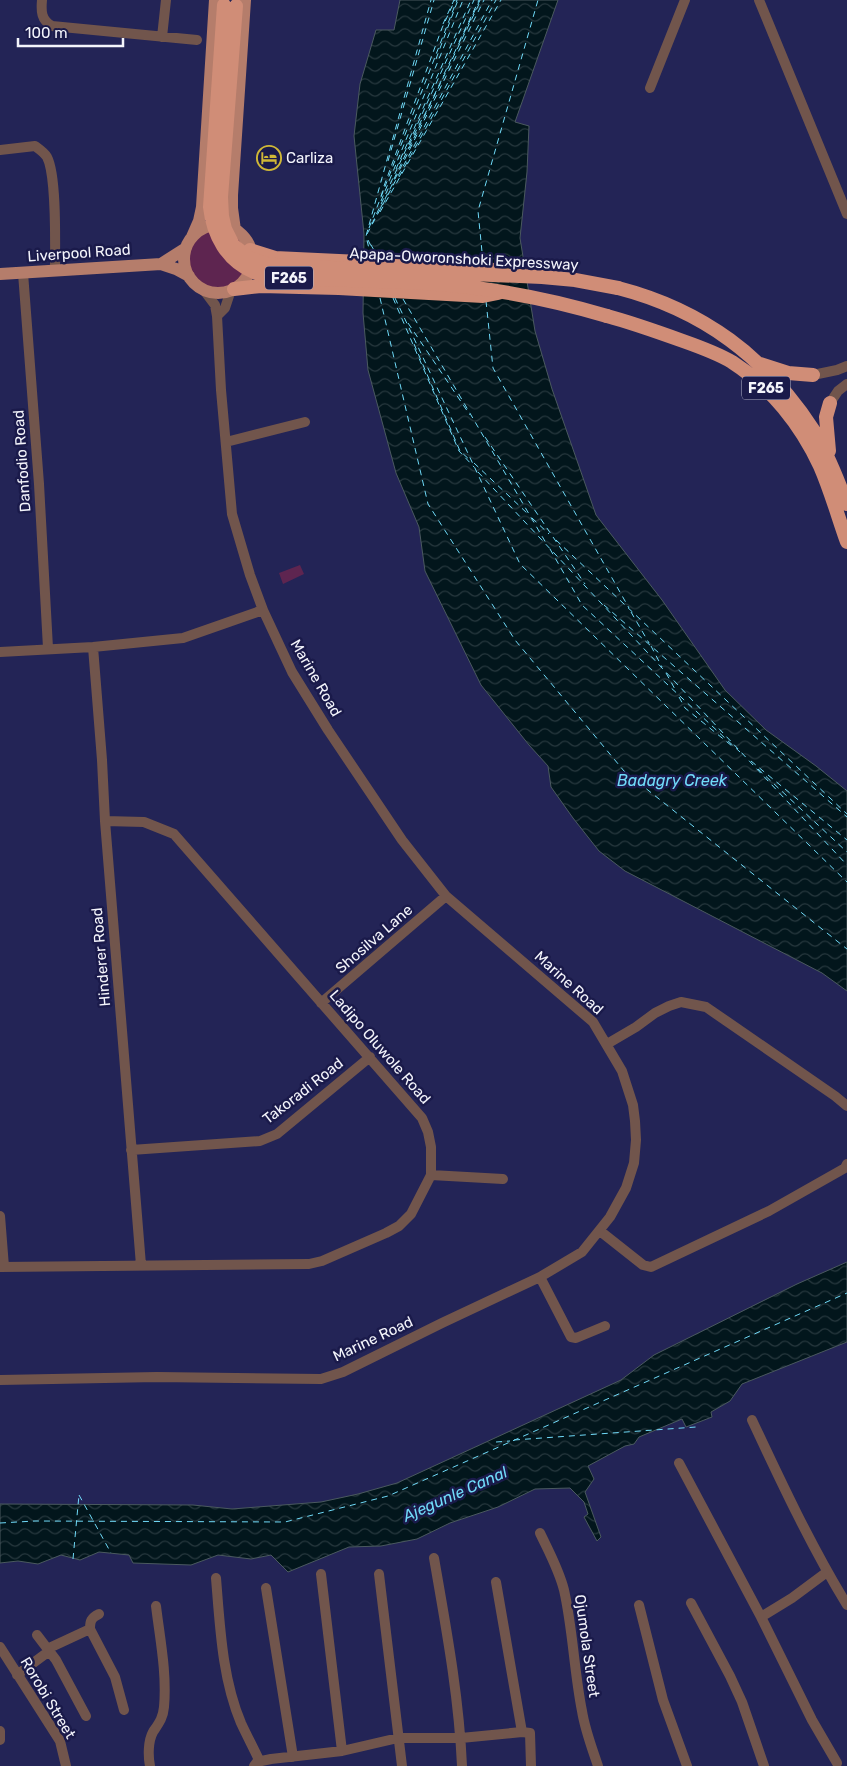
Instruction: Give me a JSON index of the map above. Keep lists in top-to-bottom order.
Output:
{
  "streets": {
    "highway": ["Apapa-Oworonshoki Expressway", "F265"],
    "main road": ["Liverpool Road"],
    "street": [
      "Danfodio Road",
      "Marine Road",
      "Shosilva Lane",
      "Hinderer Road",
      "Ladipo Oluwole Road",
      "Takoradi Road",
      "Ojumola Street",
      "Rorobi Street"
    ]
  },
  "crossings": [
    ["Liverpool Road", "Danfodio Road"],
    ["Marine Road", "Shosilva Lane"],
    ["Shosilva Lane", "Ladipo Oluwole Road"],
    ["Hinderer Road", "Ladipo Oluwole Road"],
    ["Hinderer Road", "Takoradi Road"],
    ["Ladipo Oluwole Road", "Takoradi Road"]
  ],
  "water": ["Badagry Creek", "Ajegunle Canal"],
  "places": {
    "hotel": ["Carliza"]
  },
  "scale_bar": "100 m"
}
